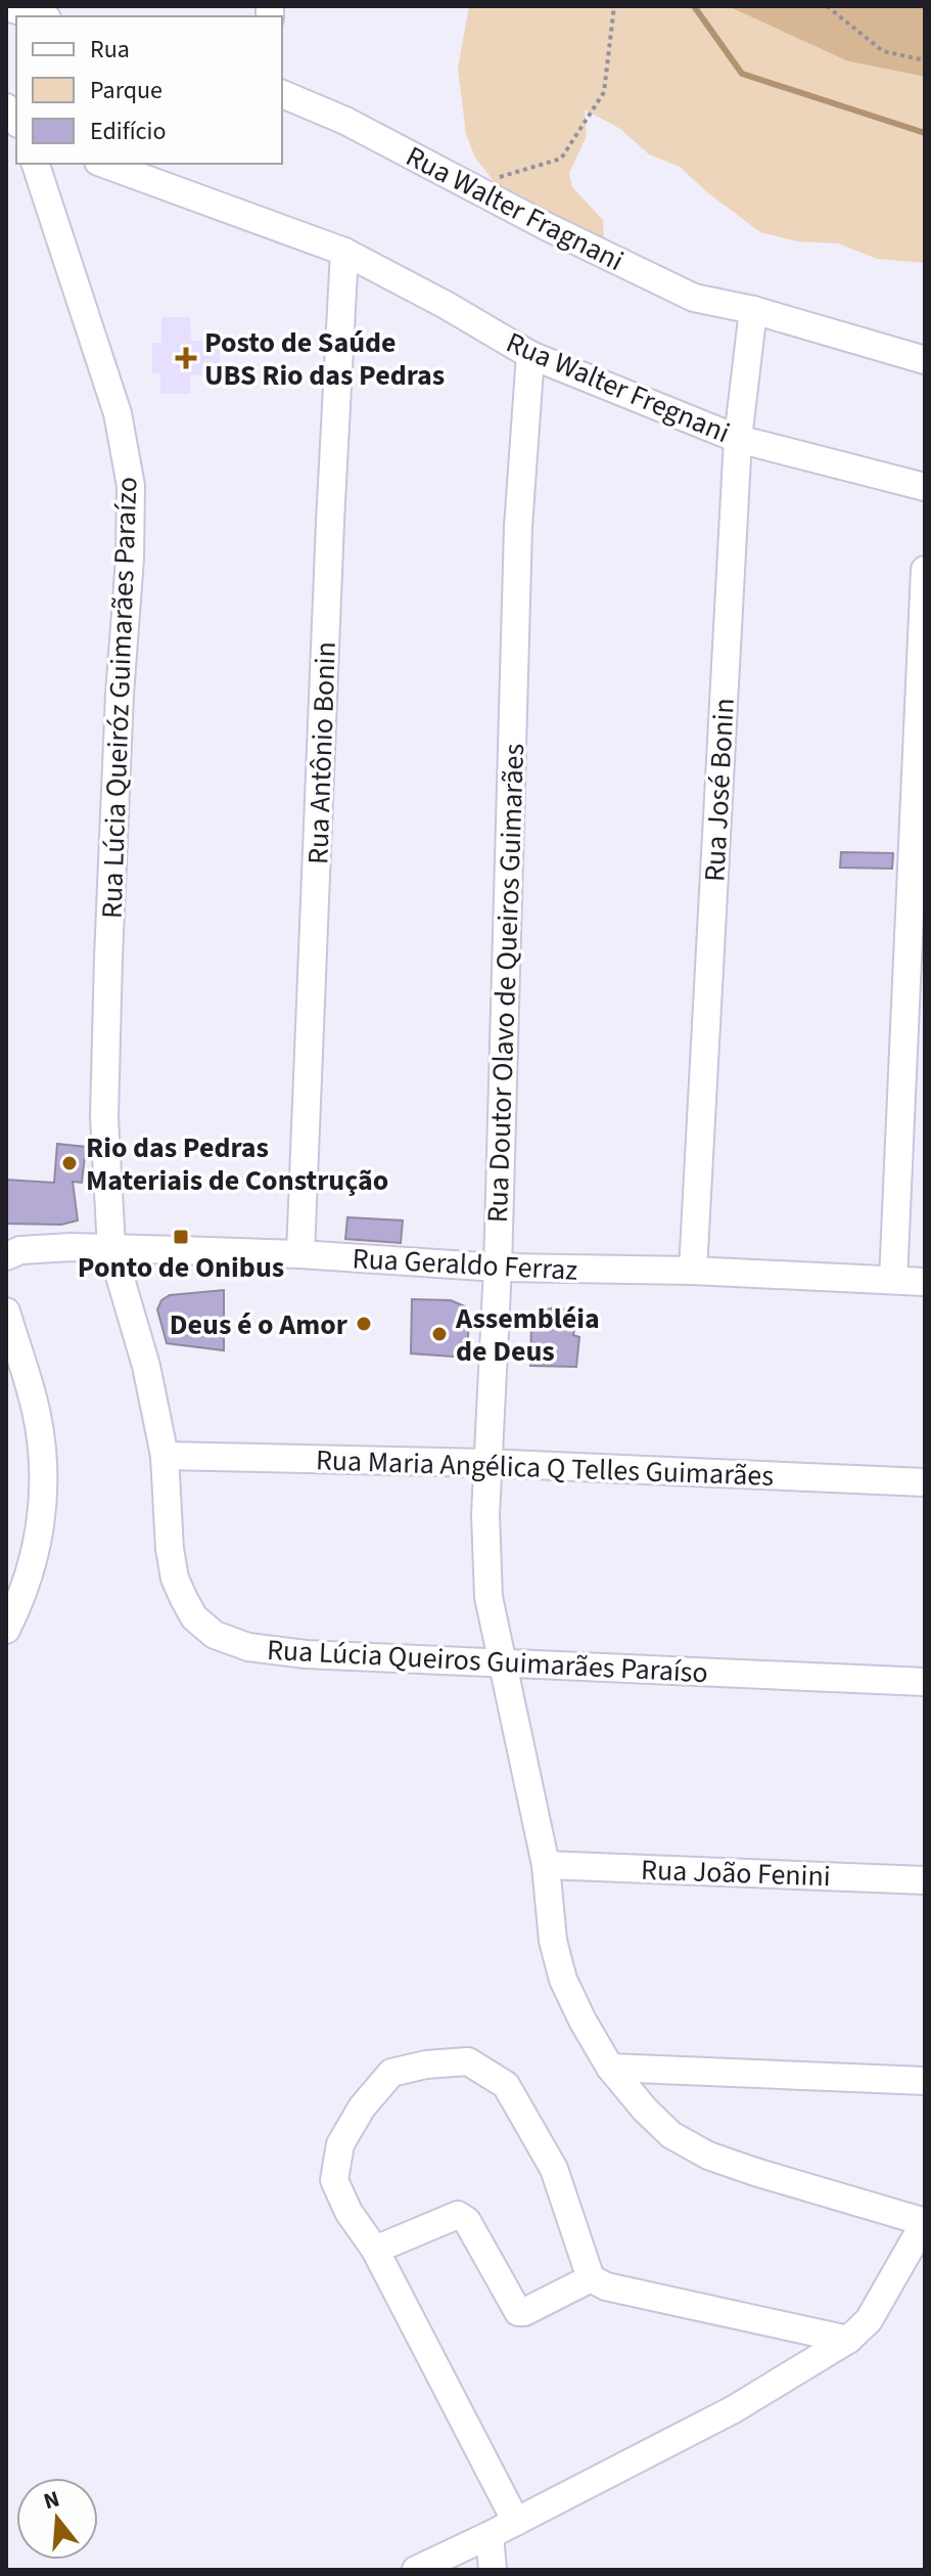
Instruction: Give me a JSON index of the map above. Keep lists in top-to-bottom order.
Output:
{
  "streets": {
    "street": [
      "Rua Walter Fragnani",
      "Rua Walter Fregnani",
      "Rua Lúcia Queiróz Guimarães Paraízo",
      "Rua Antônio Bonin",
      "Rua José Bonin",
      "Rua Doutor Olavo de Queiros Guimarães",
      "Rua Geraldo Ferraz",
      "Rua Maria Angélica Q Telles Guimarães",
      "Rua Lúcia Queiros Guimarães Paraíso",
      "Rua João Fenini"
    ]
  },
  "crossings": [
    ["Rua Walter Fragnani", "Rua José Bonin"],
    ["Rua Walter Fregnani", "Rua Antônio Bonin"],
    ["Rua Walter Fregnani", "Rua José Bonin"],
    ["Rua Walter Fregnani", "Rua Doutor Olavo de Queiros Guimarães"],
    ["Rua Lúcia Queiróz Guimarães Paraízo", "Rua Geraldo Ferraz"],
    ["Rua Lúcia Queiróz Guimarães Paraízo", "Rua Lúcia Queiros Guimarães Paraíso"],
    ["Rua Antônio Bonin", "Rua Geraldo Ferraz"],
    ["Rua José Bonin", "Rua Geraldo Ferraz"],
    ["Rua Doutor Olavo de Queiros Guimarães", "Rua Geraldo Ferraz"],
    ["Rua Doutor Olavo de Queiros Guimarães", "Rua Maria Angélica Q Telles Guimarães"],
    ["Rua Doutor Olavo de Queiros Guimarães", "Rua Lúcia Queiros Guimarães Paraíso"],
    ["Rua Doutor Olavo de Queiros Guimarães", "Rua João Fenini"],
    ["Rua Geraldo Ferraz", "Rua Lúcia Queiros Guimarães Paraíso"],
    ["Rua Maria Angélica Q Telles Guimarães", "Rua Lúcia Queiros Guimarães Paraíso"]
  ],
  "places": {
    "health": ["Posto de Saúde UBS Rio das Pedras"],
    "other": ["Rio das Pedras Materiais de Construção", "Deus é o Amor", "Assembléia de Deus"],
    "transit": ["Ponto de Onibus"]
  },
  "legend": ["Rua", "Parque", "Edifício"],
  "north": "top"
}
